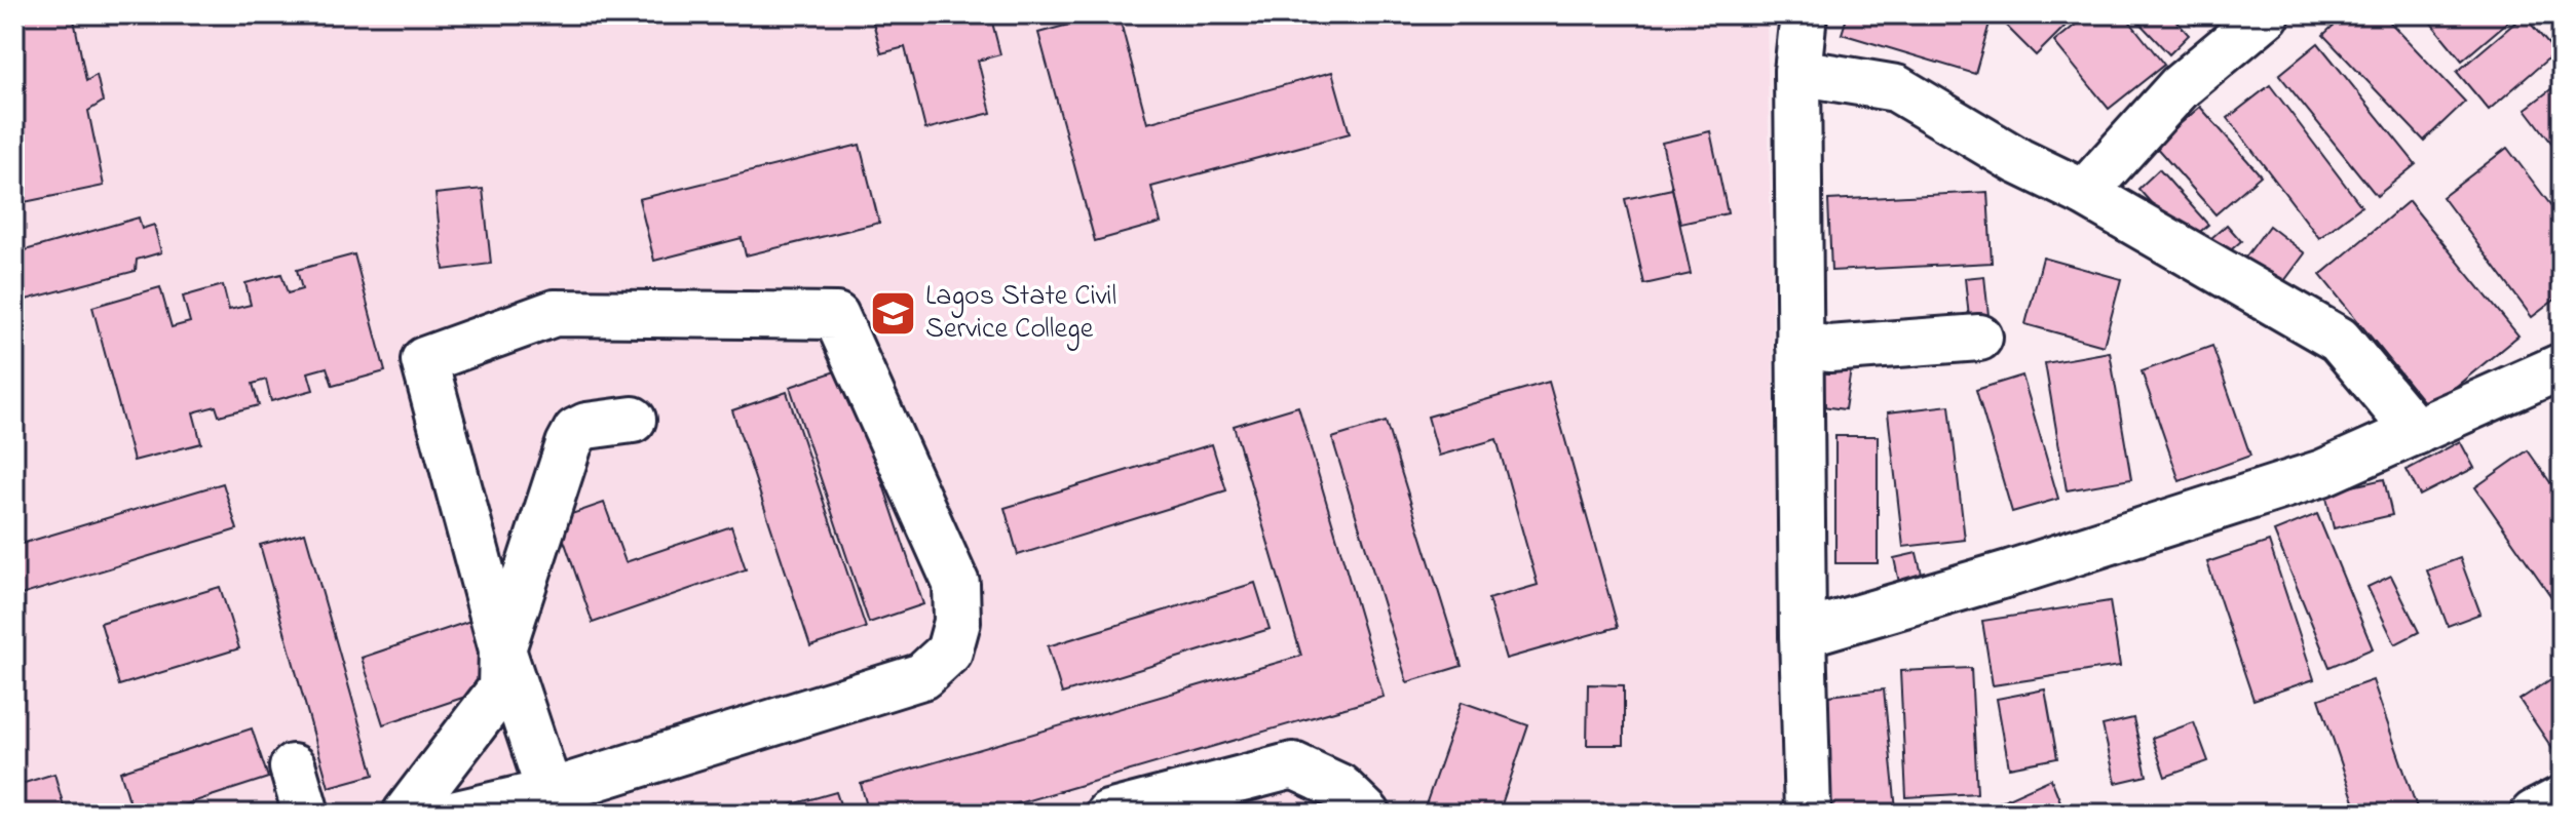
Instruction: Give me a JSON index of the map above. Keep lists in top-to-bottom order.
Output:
{
  "places": {
    "school or university": ["Lagos State Civil Service College"]
  }
}
